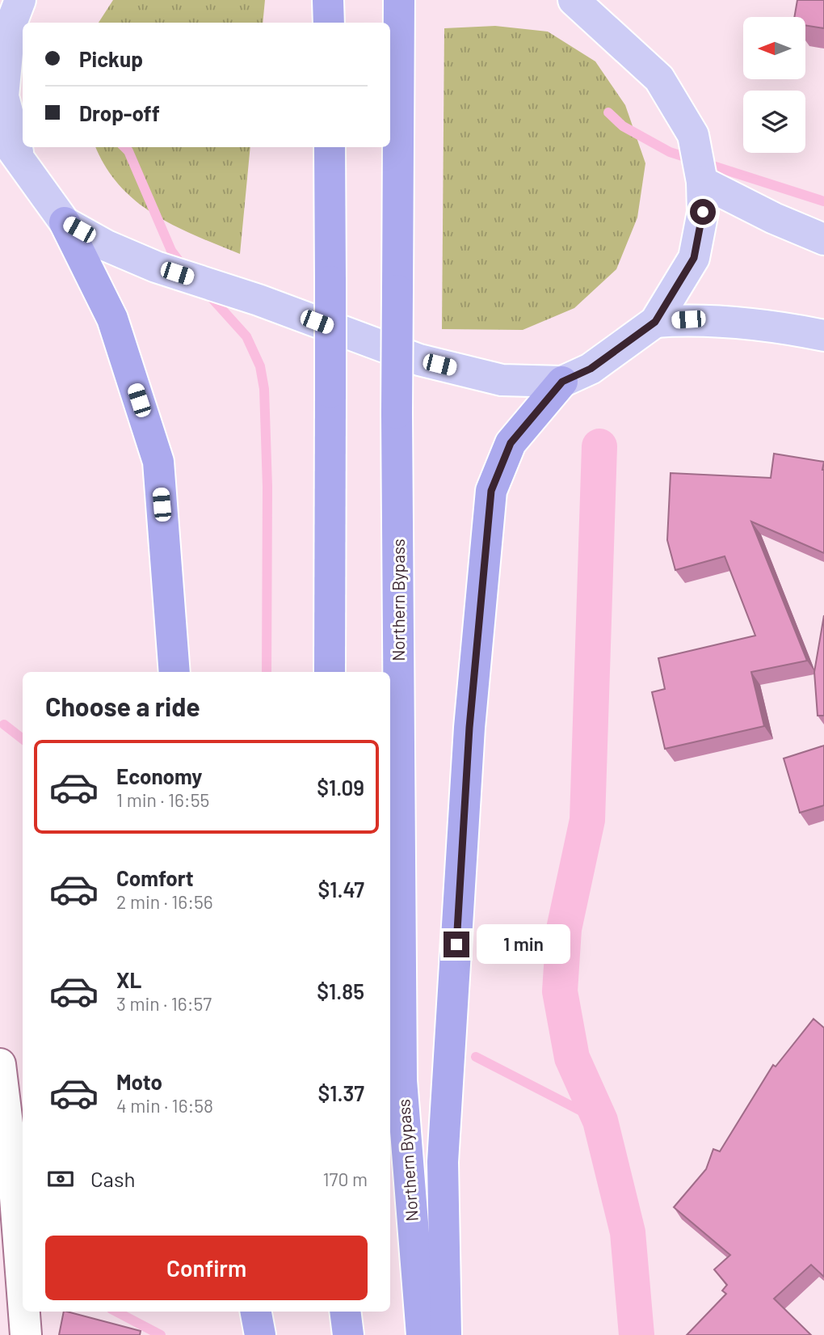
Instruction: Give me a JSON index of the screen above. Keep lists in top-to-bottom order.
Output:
{
  "streets": {
    "highway": ["Northern Bypass"]
  },
  "north": "left",
  "page": {
    "banner": ["Pickup", "Drop-off"],
    "heading": "Choose a ride",
    "list": [
      {
        "name": "Economy",
        "note": "1 min · 16:55",
        "value": "$1.09"
      },
      {
        "name": "Comfort",
        "note": "2 min · 16:56",
        "value": "$1.47"
      },
      {
        "name": "XL",
        "note": "3 min · 16:57",
        "value": "$1.85"
      },
      {
        "name": "Moto",
        "note": "4 min · 16:58",
        "value": "$1.37"
      }
    ],
    "bubble": "1 min",
    "pay": ["Cash", "170 m"],
    "buttons": "Confirm"
  }
}
